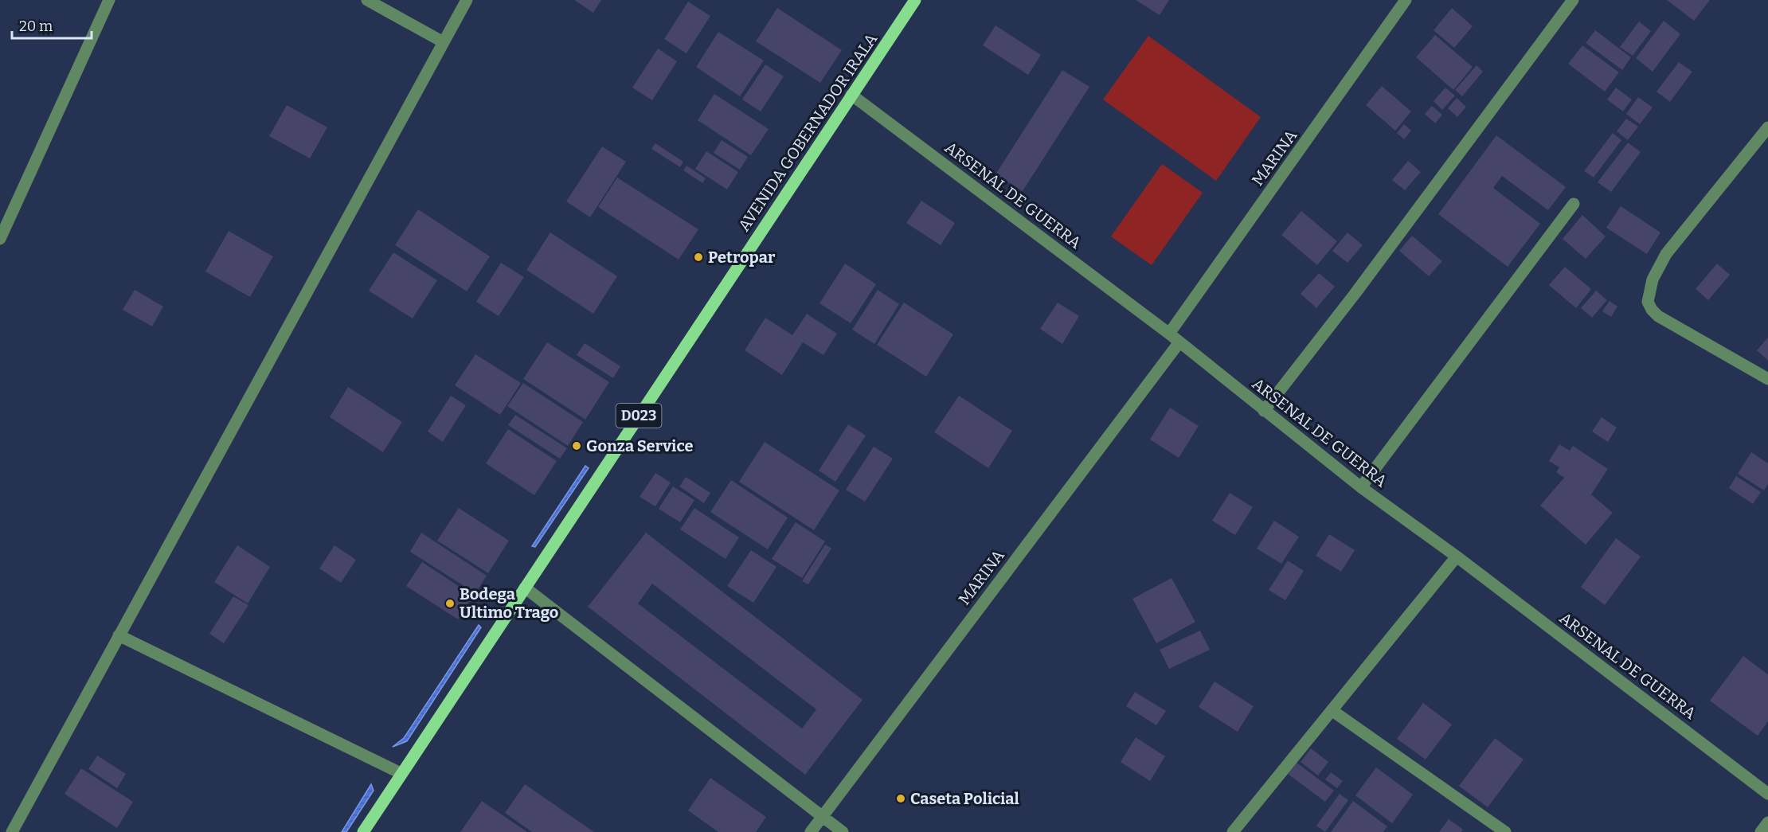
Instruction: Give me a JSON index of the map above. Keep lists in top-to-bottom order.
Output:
{
  "streets": {
    "main road": ["AVENIDA GOBERNADOR IRALA", "D023"],
    "street": ["MARINA", "ARSENAL DE GUERRA"]
  },
  "crossings": [
    ["AVENIDA GOBERNADOR IRALA", "ARSENAL DE GUERRA"],
    ["MARINA", "ARSENAL DE GUERRA"]
  ],
  "places": [
    "Petropar",
    "Gonza Service",
    "Bodega Ultimo Trago",
    "Caseta Policial"
  ],
  "scale_bar": "20 m"
}
